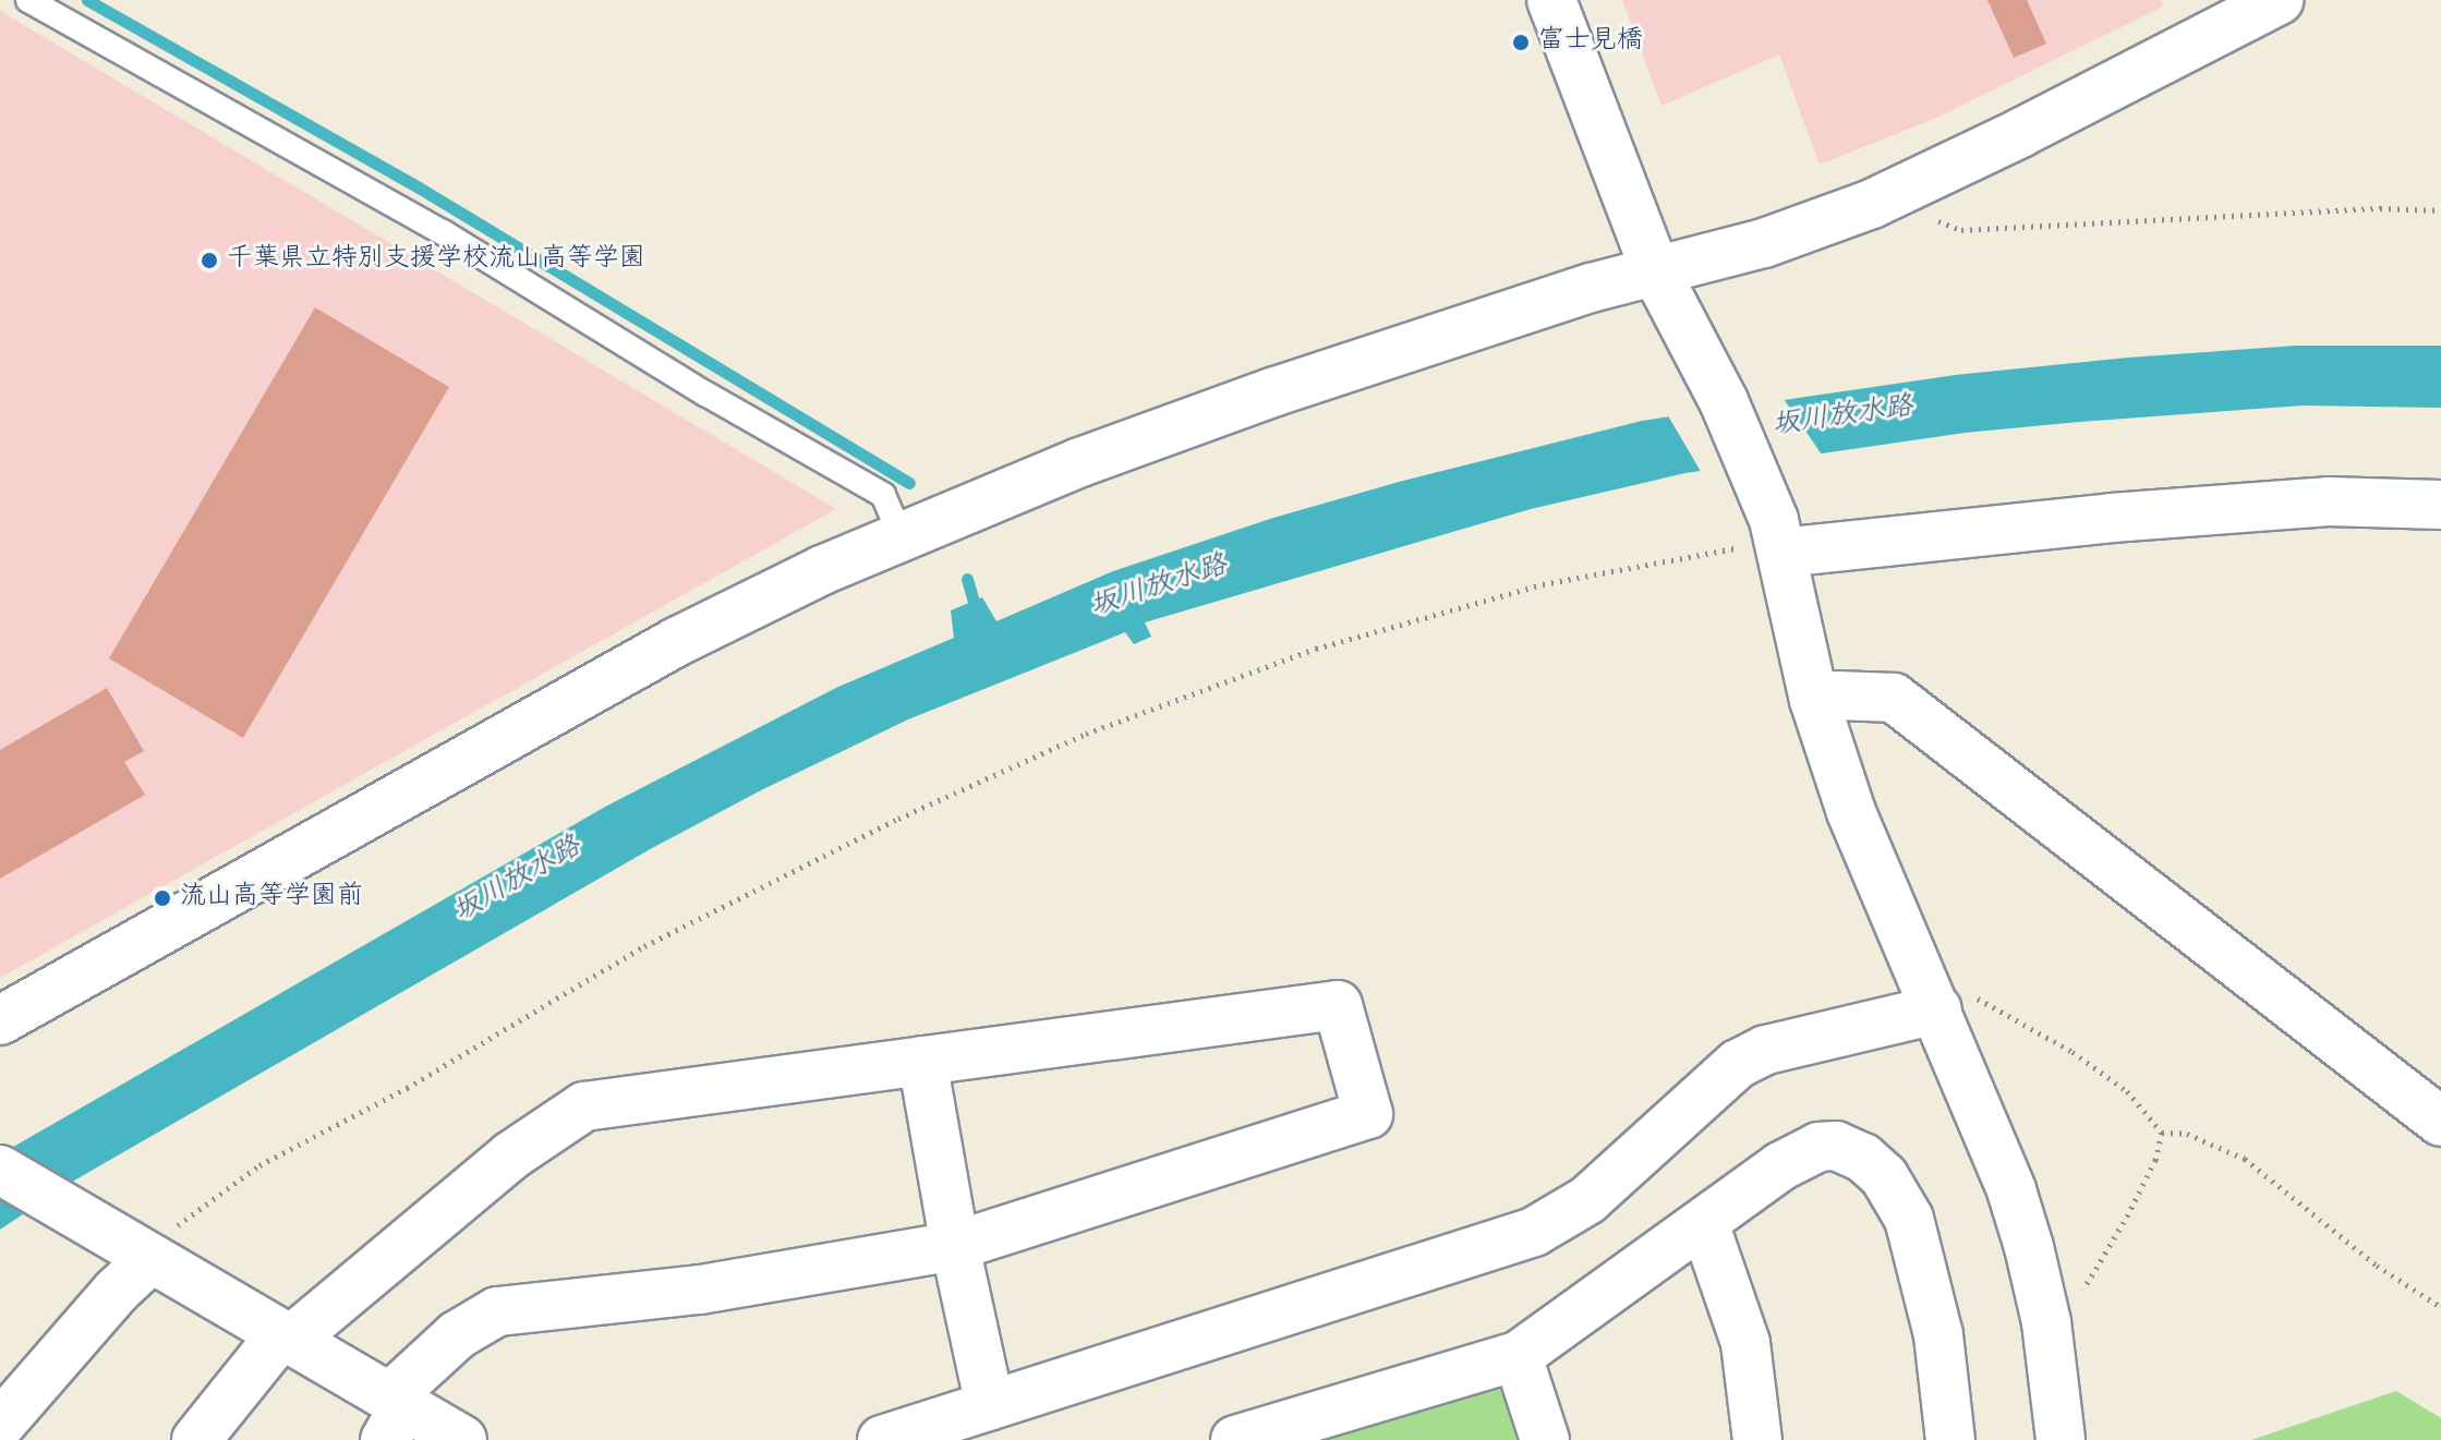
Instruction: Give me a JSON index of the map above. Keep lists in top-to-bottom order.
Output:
{
  "water": ["坂川放水路"],
  "places": ["富士見橋", "千葉県立特別支援学校流山高等学園", "流山高等学園前"]
}
